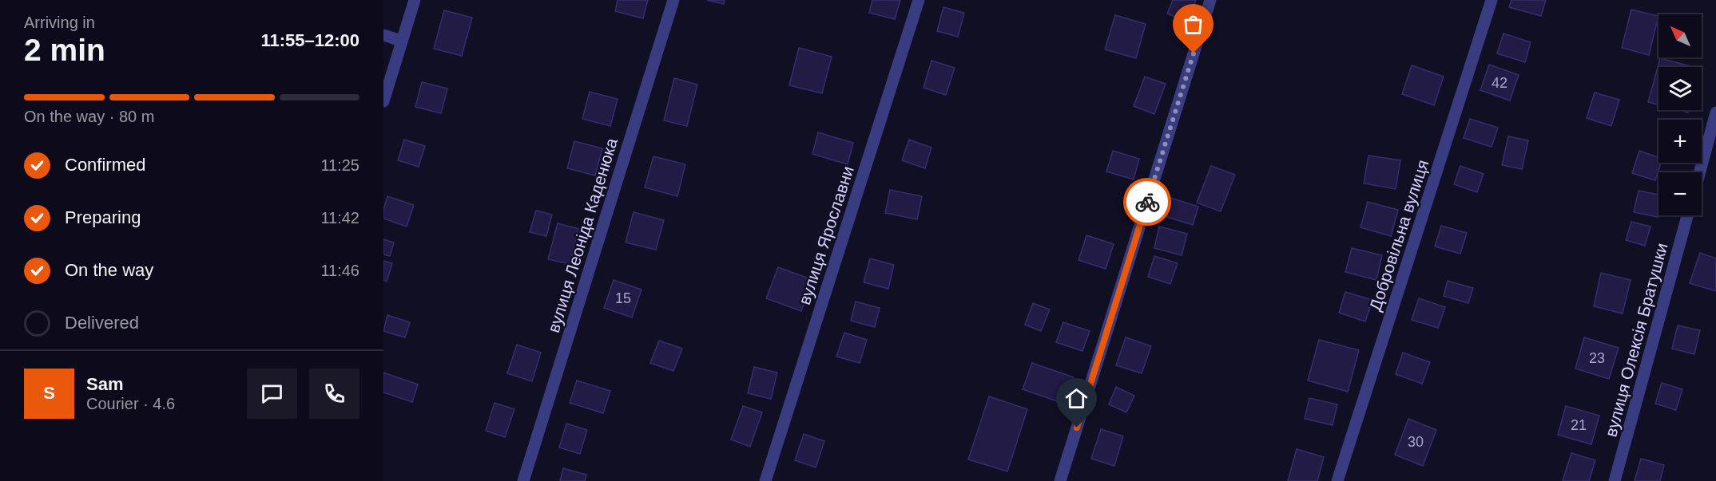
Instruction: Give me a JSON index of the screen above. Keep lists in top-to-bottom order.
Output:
{
  "streets": {
    "street": [
      "вулиця Леоніда Каденюка",
      "вулиця Ярославни",
      "Добровільна вулиця",
      "вулиця Олексія Братушки"
    ]
  },
  "house_numbers": [
    "42",
    "15",
    "23",
    "21",
    "30"
  ],
  "north": "top left",
  "page": {
    "heading": ["2 min", "Arriving in", "11:55–12:00"],
    "panel": ["Sam", "Courier · 4.6"],
    "map_buttons": ["+", "−"],
    "bar": "On the way · 80 m",
    "list": [
      ["Confirmed", "11:25"],
      ["Preparing", "11:42"],
      ["On the way", "11:46"],
      "Delivered"
    ],
    "round": "S"
  }
}
